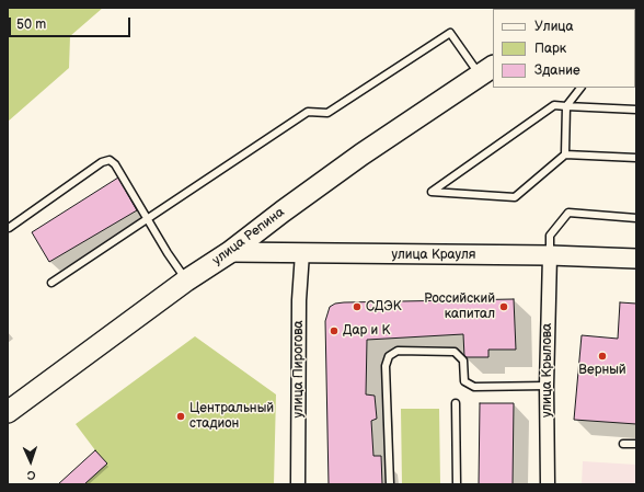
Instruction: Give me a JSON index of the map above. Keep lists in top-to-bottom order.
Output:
{
  "streets": {
    "main road": ["улица Репина", "улица Крауля"],
    "street": ["улица Пирогова", "улица Крылова"]
  },
  "crossings": [
    ["улица Репина", "улица Крауля"],
    ["улица Крауля", "улица Пирогова"],
    ["улица Крауля", "улица Крылова"]
  ],
  "places": [
    "СДЭК",
    "Российский капитал",
    "Дар и К",
    "Верный",
    "Центральный стадион"
  ],
  "legend": ["Улица", "Парк", "Здание"],
  "scale_bar": "50 m",
  "north": "bottom"
}
